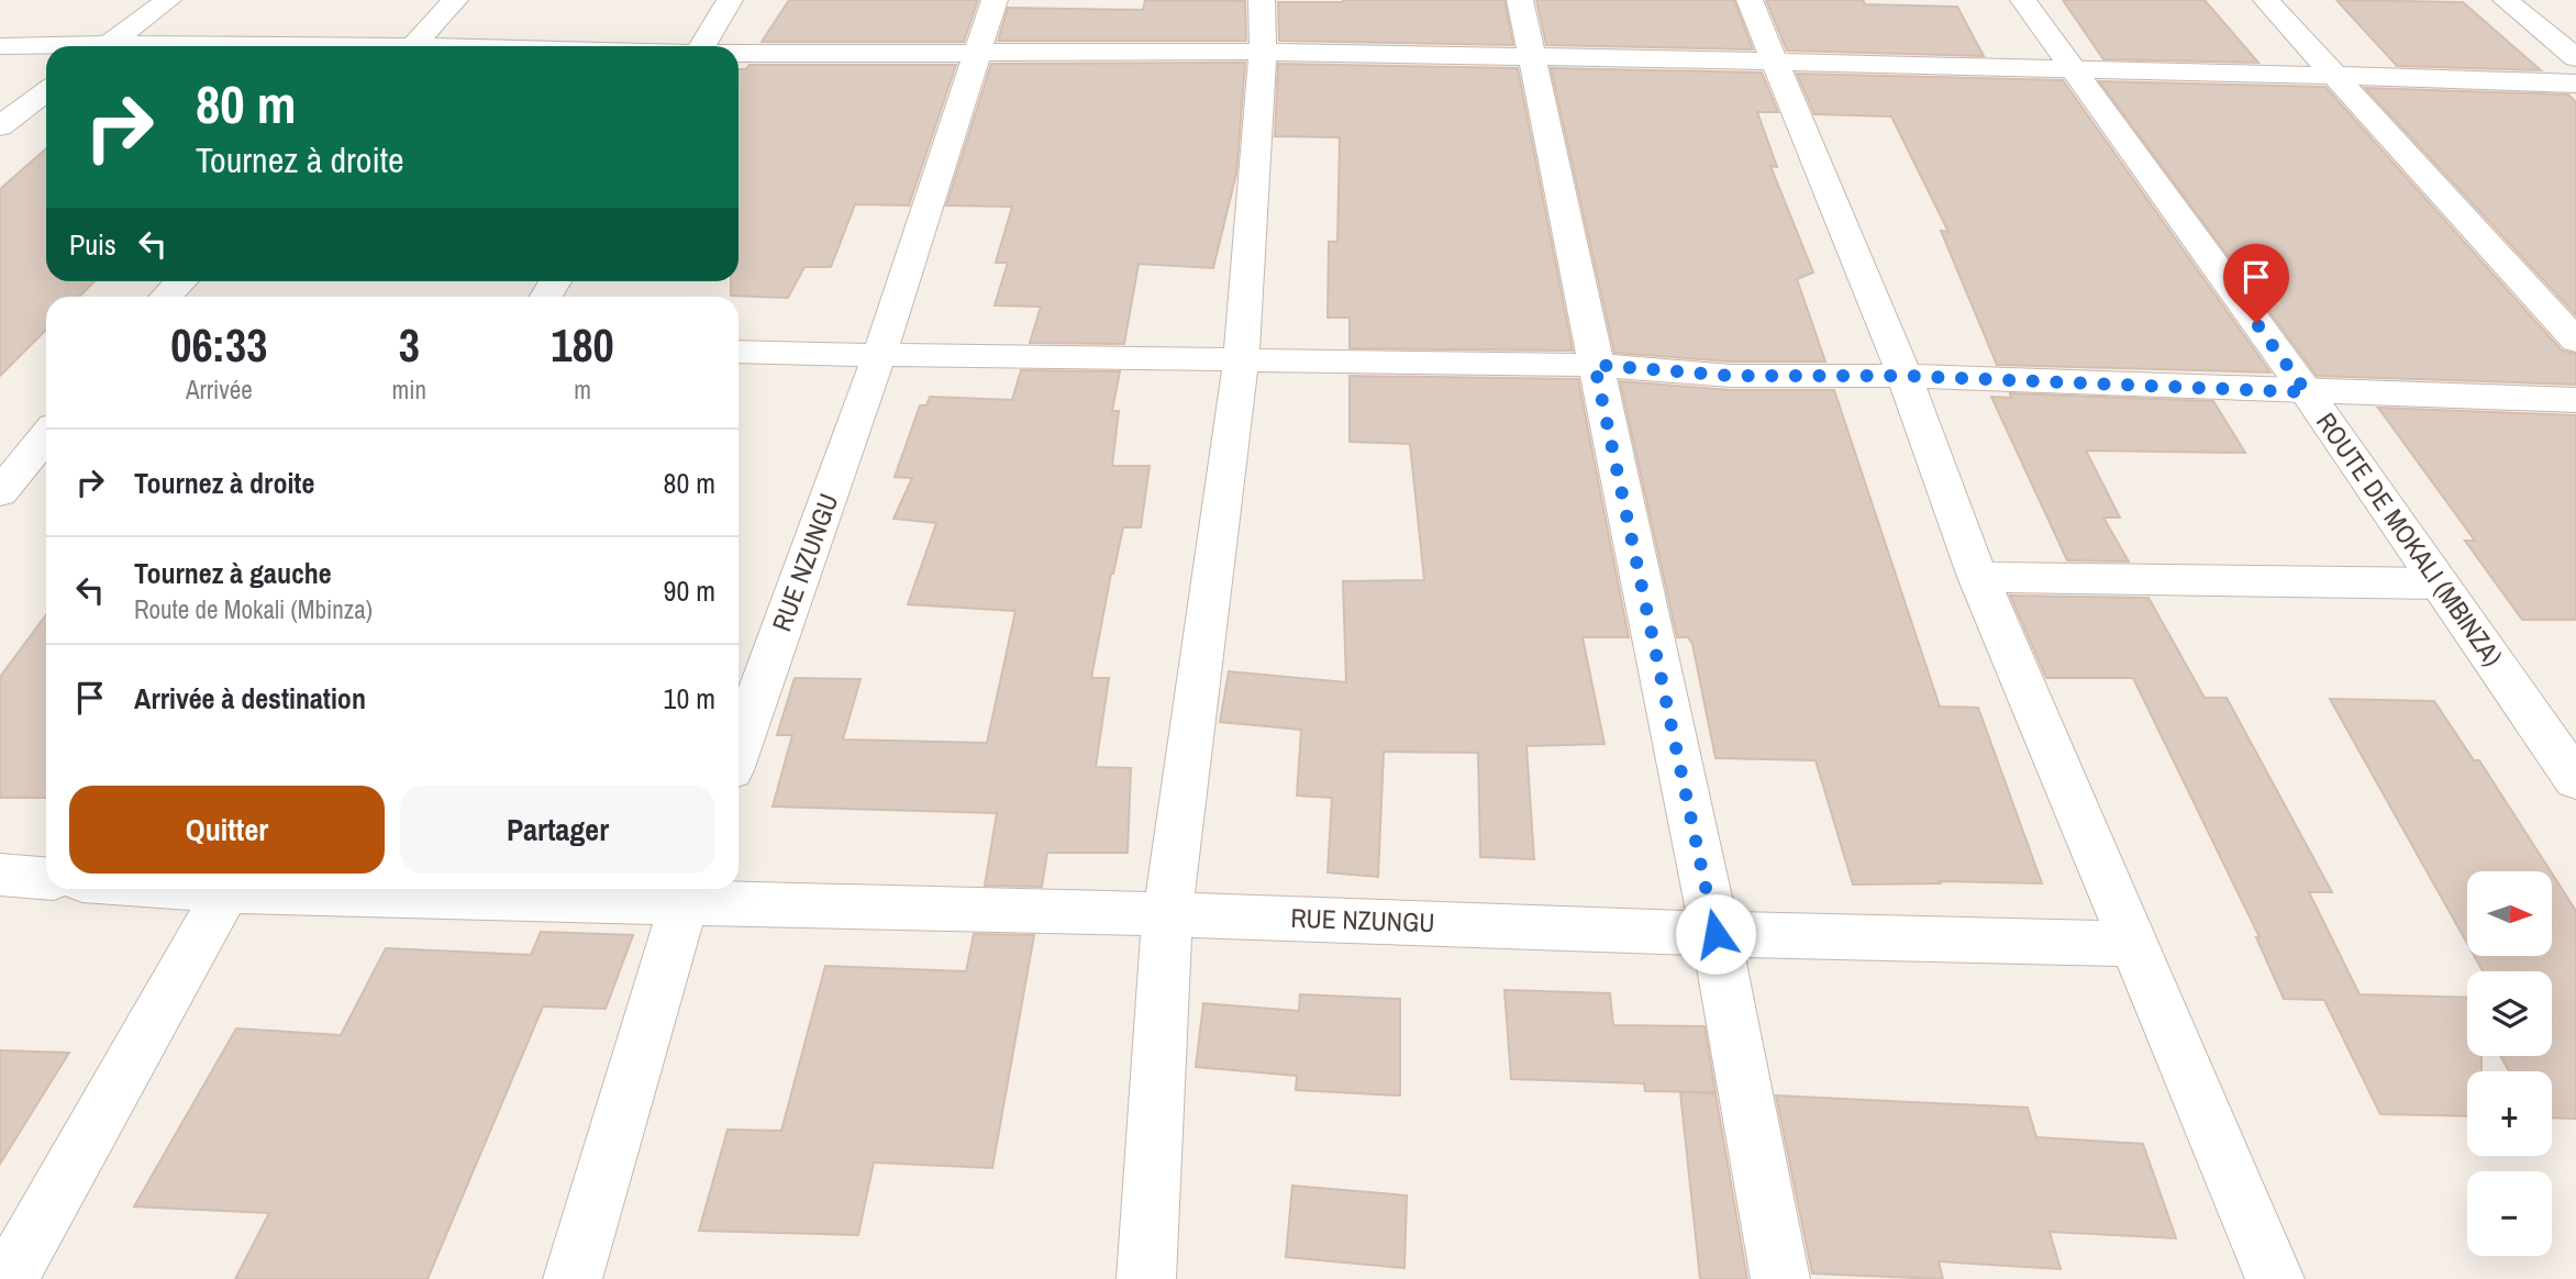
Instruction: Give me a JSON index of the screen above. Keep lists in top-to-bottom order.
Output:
{
  "streets": {
    "street": ["ROUTE DE MOKALI (MBINZA)", "RUE NZUNGU"]
  },
  "north": "right",
  "page": {
    "turn": ["80 m", "Tournez à droite"],
    "then": "Puis",
    "eta": [
      "06:33",
      "Arrivée",
      "3",
      "min",
      "180",
      "m"
    ],
    "list": [
      {
        "name": "Tournez à droite",
        "value": "80 m"
      },
      {
        "name": "Tournez à gauche",
        "note": "Route de Mokali (Mbinza)",
        "value": "90 m"
      },
      {
        "name": "Arrivée à destination",
        "value": "10 m"
      }
    ],
    "buttons": ["Quitter", "Partager"],
    "map_buttons": ["+", "−"]
  }
}
